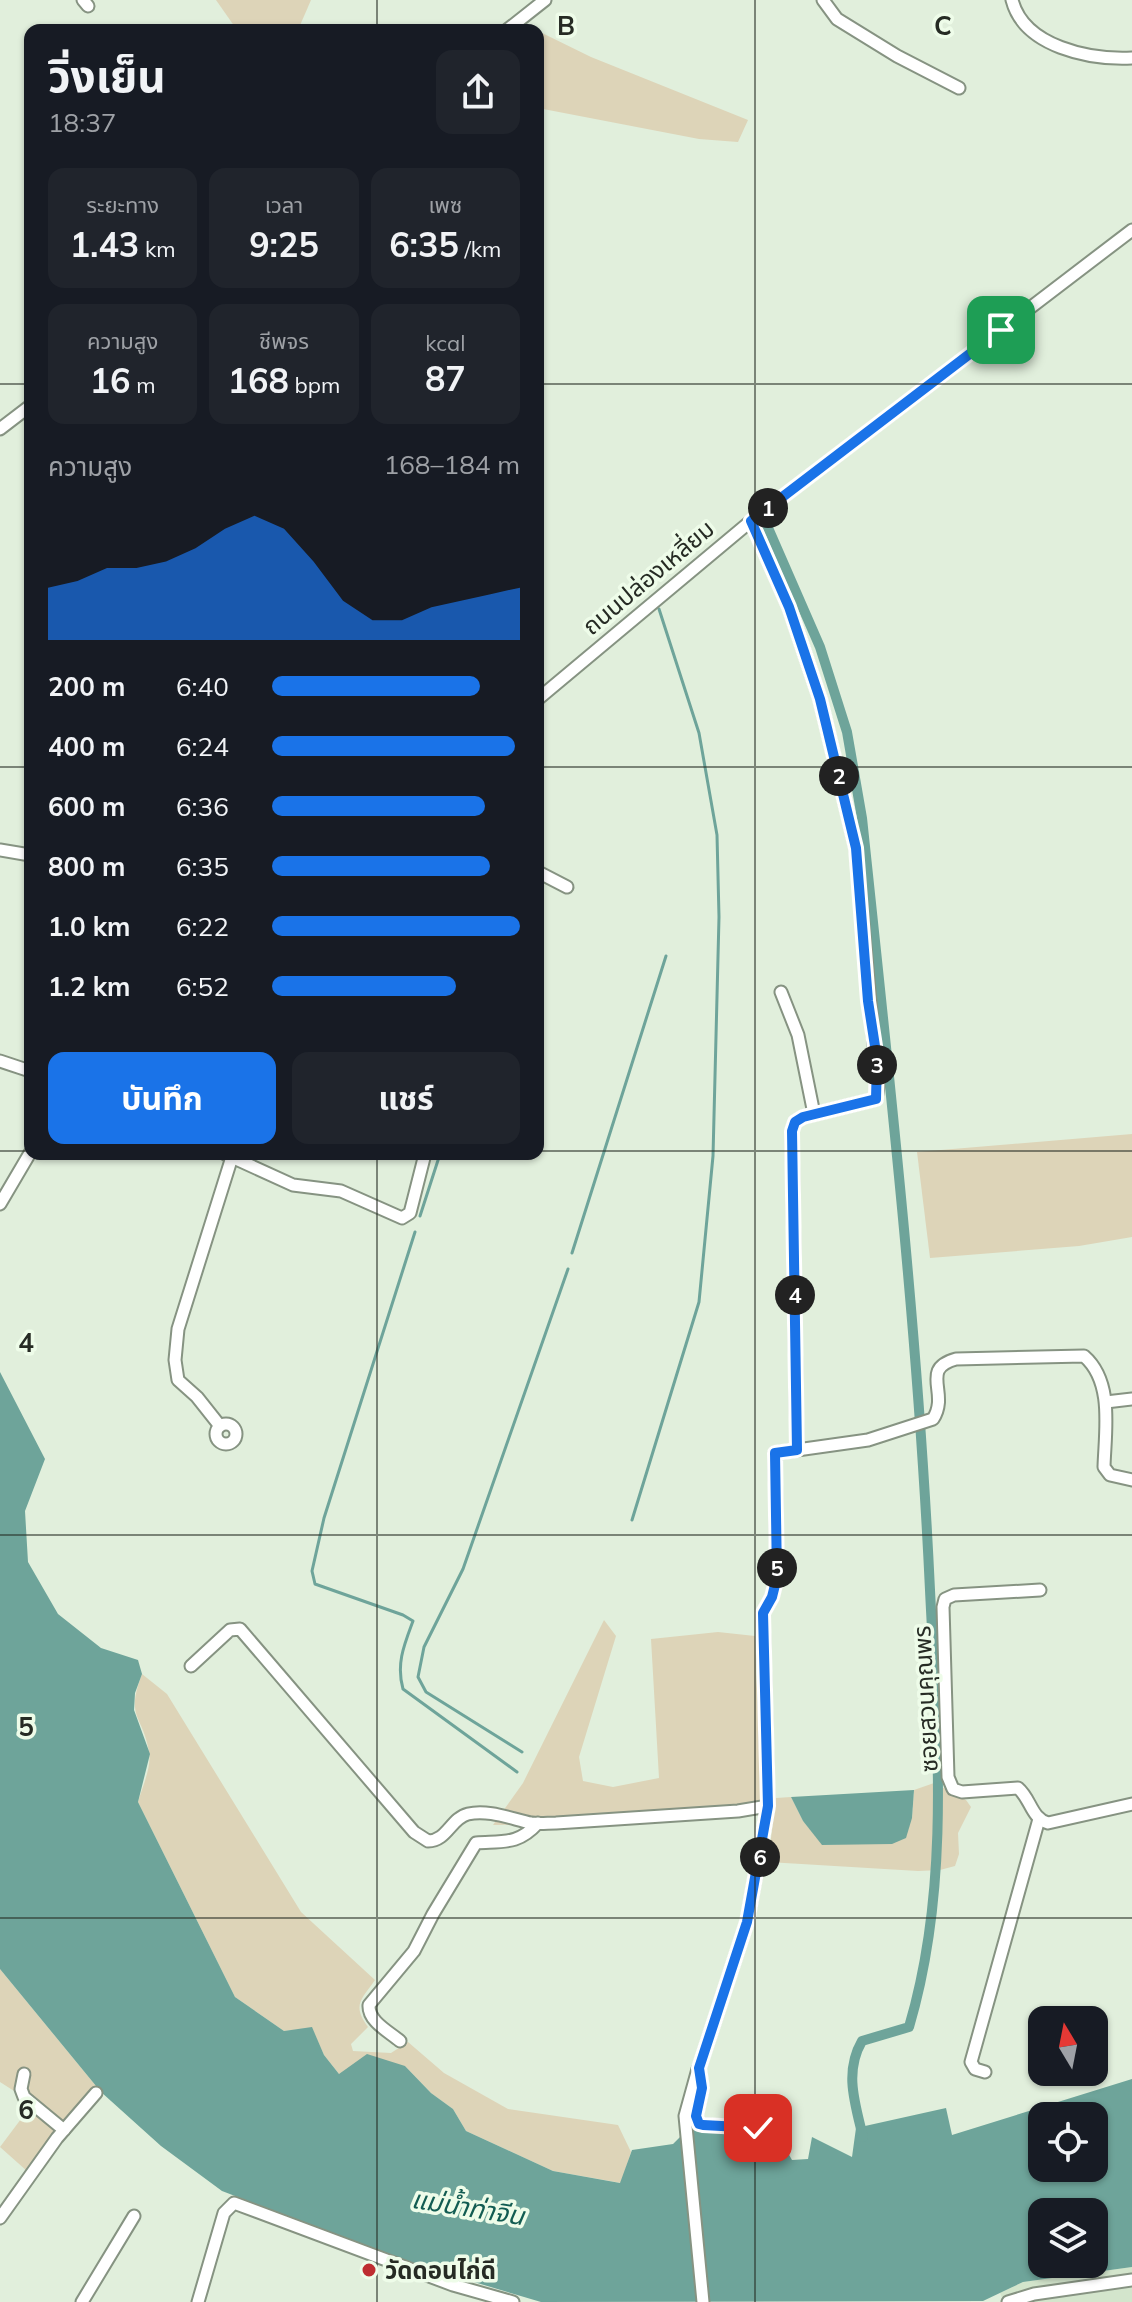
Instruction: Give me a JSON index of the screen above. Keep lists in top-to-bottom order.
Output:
{
  "streets": {
    "street": ["ถนนปล่องเหลี่ยม", "ซอยสวนคุณพร"]
  },
  "water": ["แม่น้ำท่าจีน"],
  "places": ["วัดดอนไก่ดี"],
  "north": "top",
  "page": {
    "heading": ["วิ่งเย็น", "18:37"],
    "stats": [
      ["ระยะทาง", "1.43 km"],
      ["เวลา", "9:25"],
      ["เพซ", "6:35 /km"],
      ["ความสูง", "16 m"],
      ["ชีพจร", "168 bpm"],
      ["kcal", "87"]
    ],
    "chart": ["ความสูง", "168–184 m"],
    "pins": [
      "1",
      "2",
      "3",
      "4",
      "5",
      "6"
    ],
    "list": [
      {
        "name": "200 m",
        "note": "6:40"
      },
      {
        "name": "400 m",
        "note": "6:24"
      },
      {
        "name": "600 m",
        "note": "6:36"
      },
      {
        "name": "800 m",
        "note": "6:35"
      },
      {
        "name": "1.0 km",
        "note": "6:22"
      },
      {
        "name": "1.2 km",
        "note": "6:52"
      }
    ],
    "buttons": ["บันทึก", "แชร์"]
  },
  "grid": {
    "columns": ["B", "C"],
    "rows": ["4", "5", "6"]
  }
}
